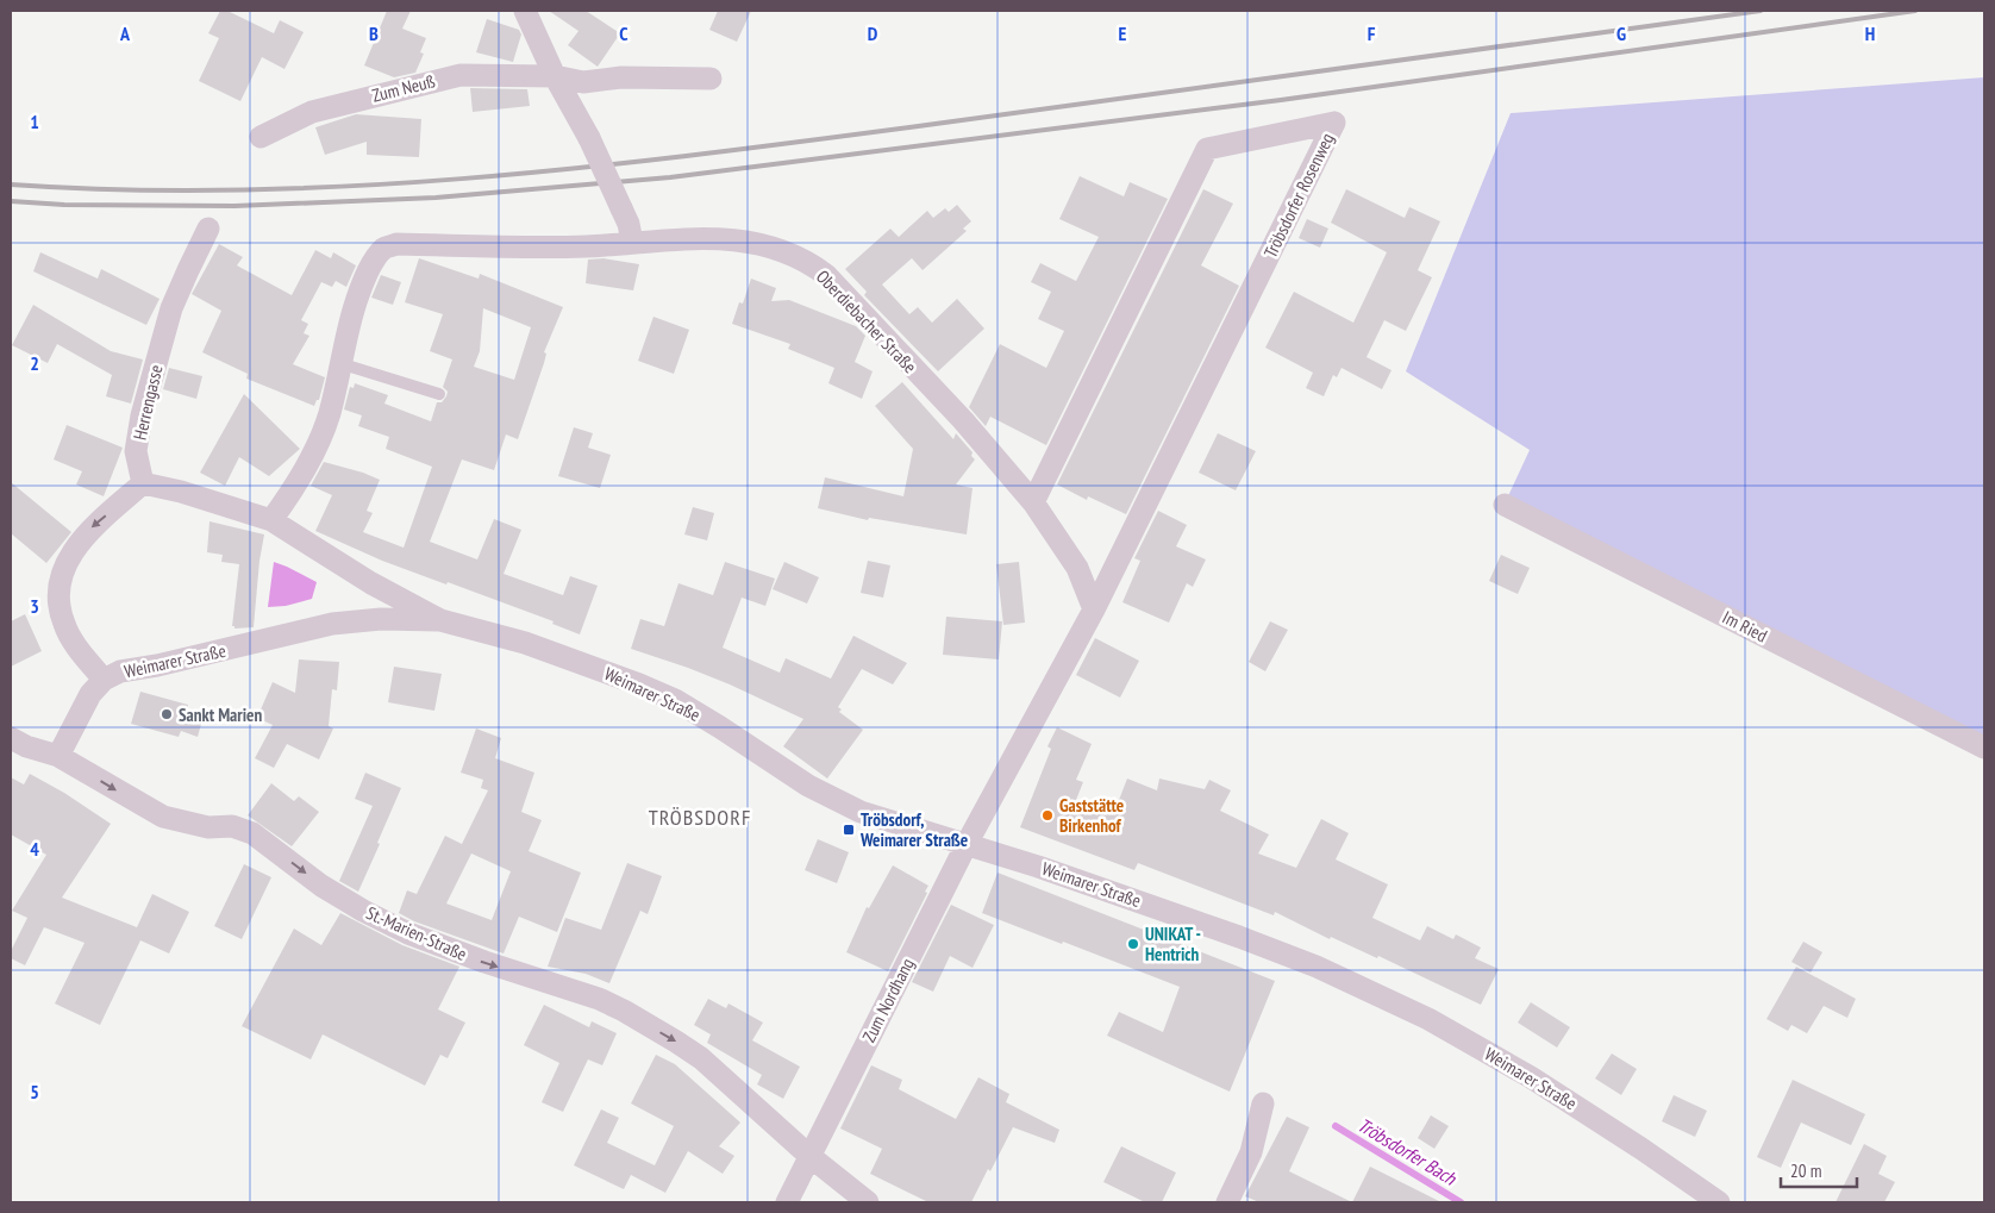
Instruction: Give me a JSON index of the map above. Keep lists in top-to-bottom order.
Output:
{
  "streets": {
    "street": [
      "Zum Neuß",
      "Tröbsdorfer Rosenweg",
      "Oberdiebacher Straße",
      "Herrengasse",
      "Im Ried",
      "Weimarer Straße",
      "St.-Marien-Straße",
      "Zum Nordhang"
    ]
  },
  "crossings": [
    ["Tröbsdorfer Rosenweg", "Oberdiebacher Straße"],
    ["Oberdiebacher Straße", "Weimarer Straße"],
    ["Herrengasse", "Weimarer Straße"],
    ["Weimarer Straße", "St.-Marien-Straße"],
    ["Weimarer Straße", "Zum Nordhang"],
    ["St.-Marien-Straße", "Zum Nordhang"]
  ],
  "one_way": ["St.-Marien-Straße"],
  "districts": ["TRÖBSDORF"],
  "water": ["Tröbsdorfer Bach"],
  "places": {
    "other": ["Sankt Marien", "Gaststätte Birkenhof", "UNIKAT - Hentrich"],
    "transit": ["Tröbsdorf, Weimarer Straße"]
  },
  "scale_bar": "20 m",
  "grid": {
    "columns": [
      "A",
      "B",
      "C",
      "D",
      "E",
      "F",
      "G",
      "H"
    ],
    "rows": [
      "1",
      "2",
      "3",
      "4",
      "5"
    ]
  }
}
